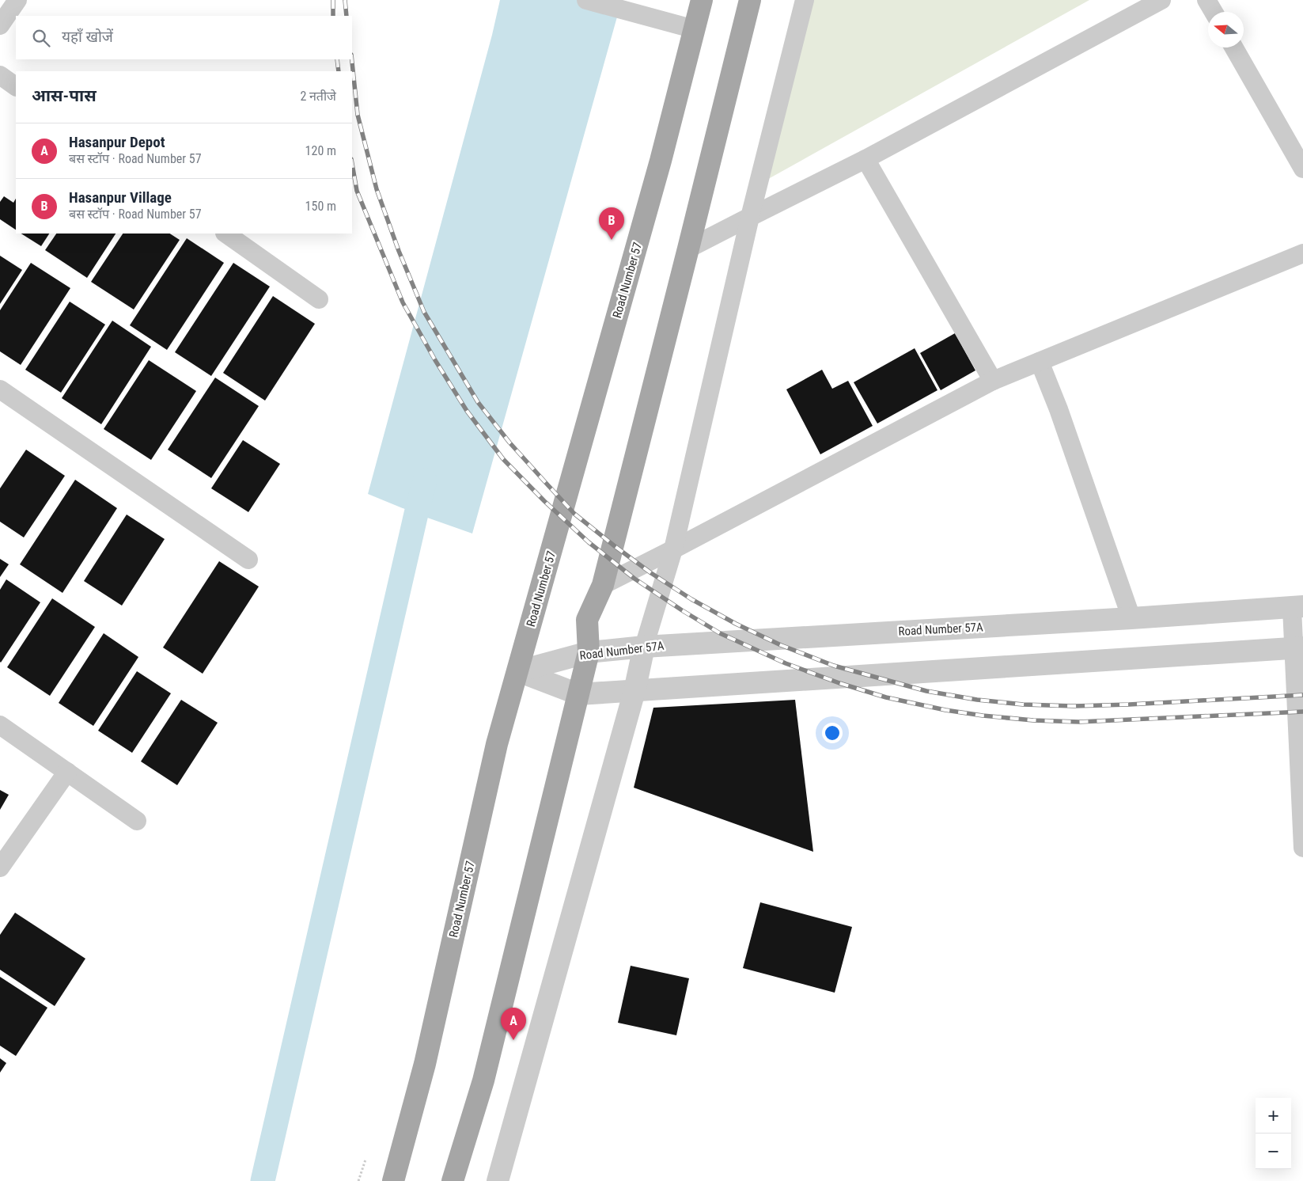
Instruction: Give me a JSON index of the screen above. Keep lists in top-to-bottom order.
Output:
{
  "streets": {
    "main road": ["Road Number 57"],
    "street": ["Road Number 57A"]
  },
  "crossings": [
    ["Road Number 57", "Road Number 57A"]
  ],
  "north": "left",
  "page": {
    "search": "यहाँ खोजें",
    "heading": ["आस-पास", "2 नतीजे"],
    "list": [
      {
        "mark": "A",
        "name": "Hasanpur Depot",
        "note": "बस स्टॉप · Road Number 57",
        "value": "120 m"
      },
      {
        "mark": "B",
        "name": "Hasanpur Village",
        "note": "बस स्टॉप · Road Number 57",
        "value": "150 m"
      }
    ],
    "pins": ["B", "A"],
    "map_buttons": ["+", "−"]
  }
}
